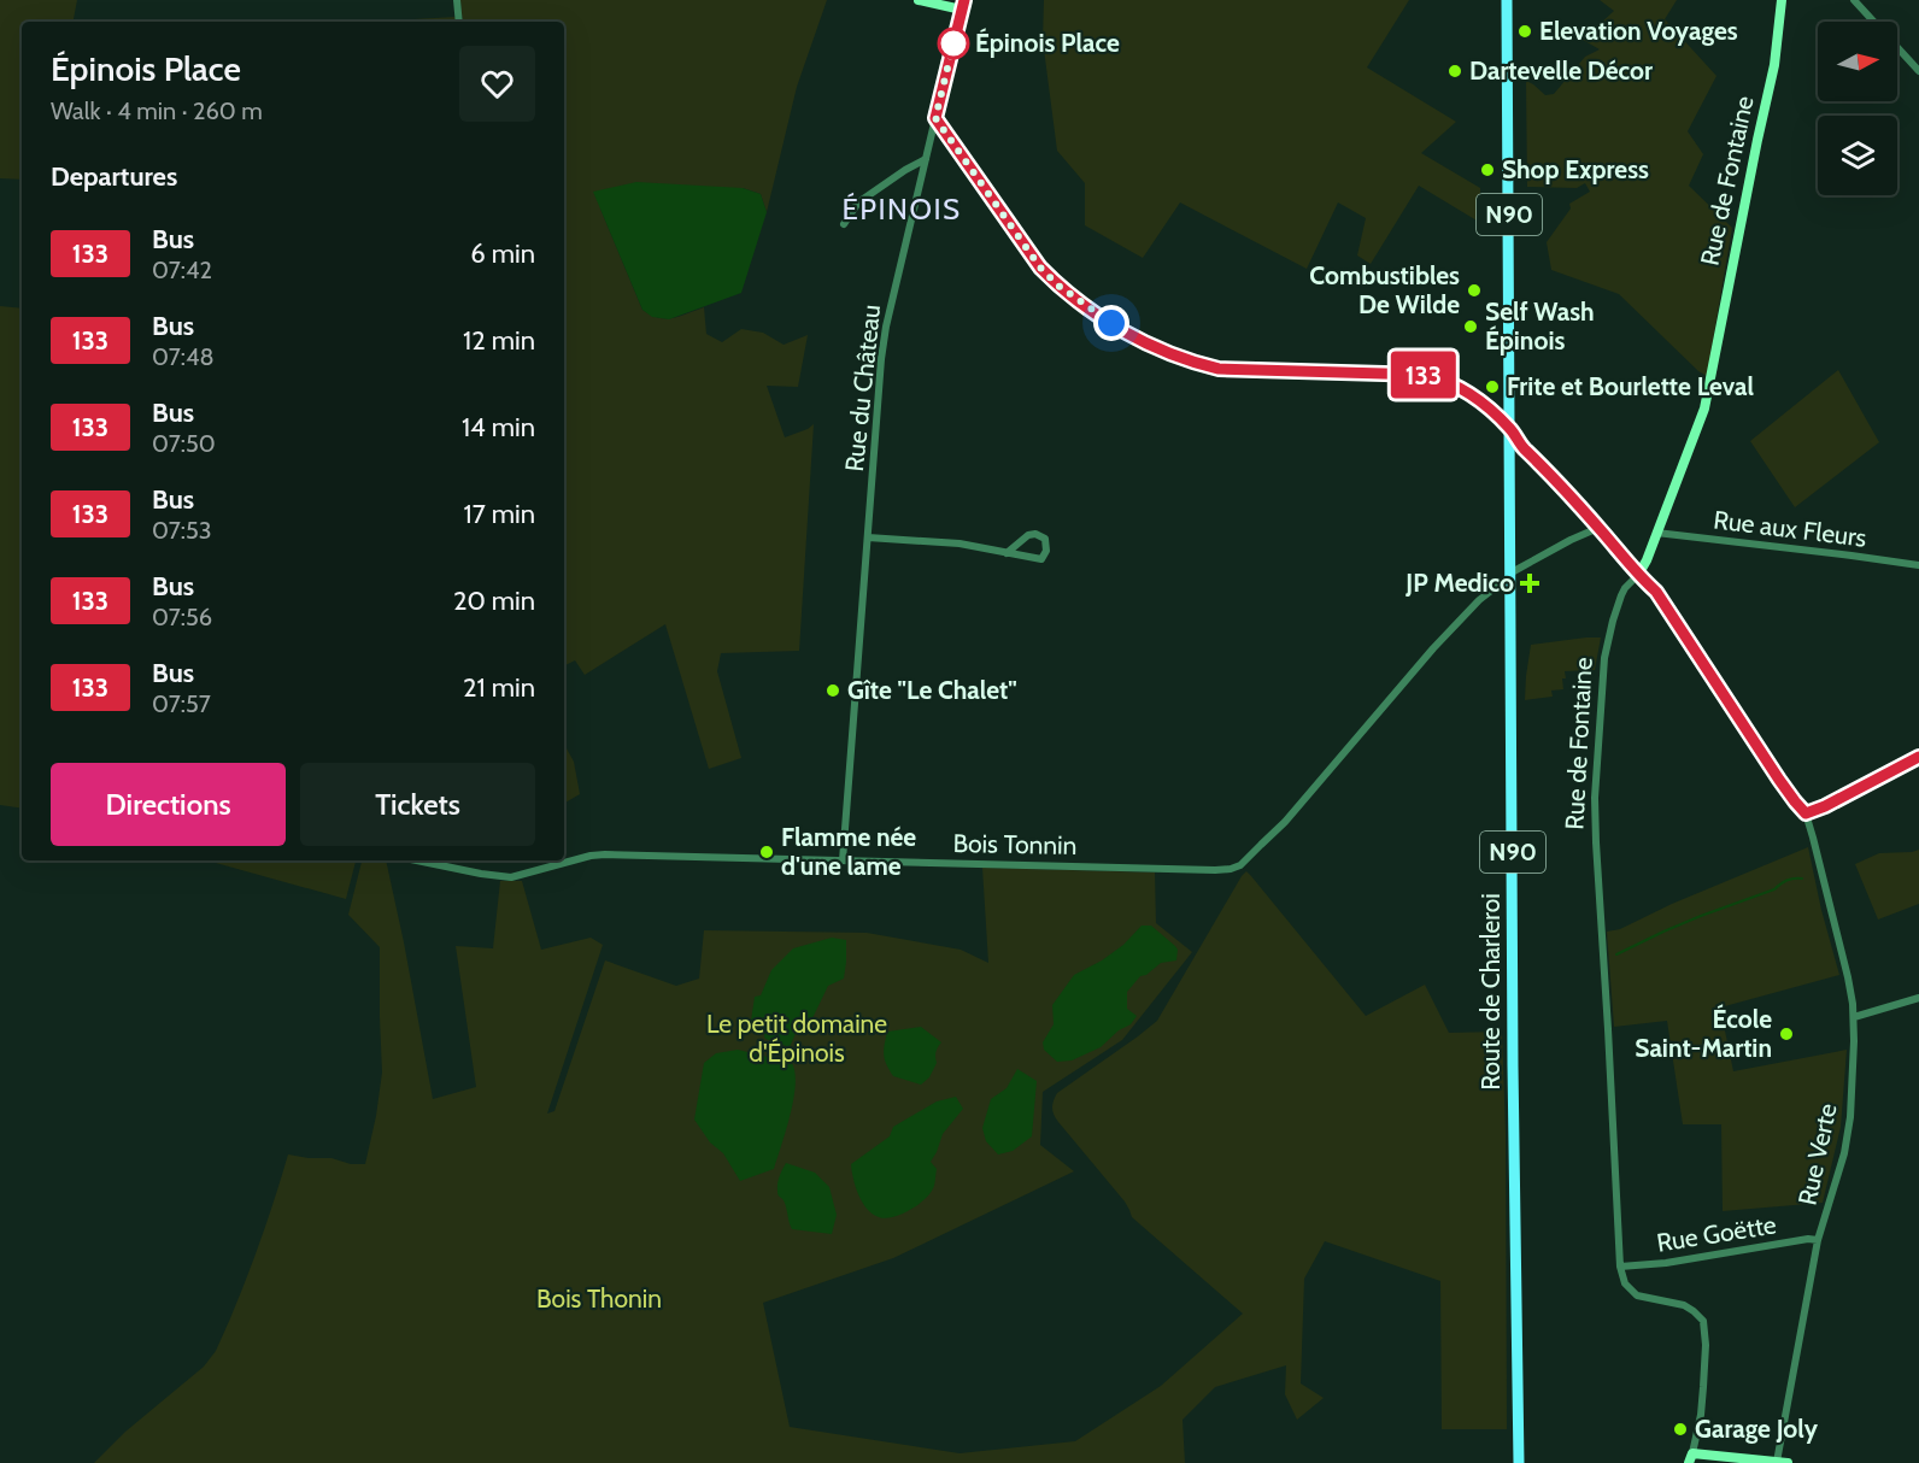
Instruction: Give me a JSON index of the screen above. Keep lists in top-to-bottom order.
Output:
{
  "streets": {
    "main road": ["N90", "Route de Charleroi"],
    "street": [
      "Rue de Fontaine",
      "Rue du Château",
      "Rue aux Fleurs",
      "Bois Tonnin",
      "Rue Verte",
      "Rue Goëtte"
    ]
  },
  "crossings": [
    ["Rue de Fontaine", "Rue aux Fleurs"],
    ["Rue de Fontaine", "Rue Goëtte"],
    ["Rue du Château", "Bois Tonnin"],
    ["Bois Tonnin", "Route de Charleroi"],
    ["Rue Verte", "Rue Goëtte"]
  ],
  "districts": ["ÉPINOIS"],
  "parks": ["Le petit domaine d'Épinois", "Bois Thonin"],
  "places": {
    "other": [
      "Elevation Voyages",
      "Épinois Place",
      "Dartevelle Décor",
      "Shop Express",
      "Combustibles De Wilde",
      "Self Wash Épinois",
      "Frite et Bourlette Leval",
      "Gîte \"Le Chalet\"",
      "Flamme née d'une lame",
      "École Saint-Martin",
      "Garage Joly"
    ],
    "health": ["JP Medico"]
  },
  "lines": ["bus line 133"],
  "north": "right",
  "page": {
    "on_map": "133",
    "heading": [
      ["Épinois Place", "Walk · 4 min · 260 m"],
      "Departures"
    ],
    "list": [
      {
        "mark": "133",
        "name": "Bus",
        "note": "07:42",
        "value": "6 min"
      },
      {
        "mark": "133",
        "name": "Bus",
        "note": "07:48",
        "value": "12 min"
      },
      {
        "mark": "133",
        "name": "Bus",
        "note": "07:50",
        "value": "14 min"
      },
      {
        "mark": "133",
        "name": "Bus",
        "note": "07:53",
        "value": "17 min"
      },
      {
        "mark": "133",
        "name": "Bus",
        "note": "07:56",
        "value": "20 min"
      },
      {
        "mark": "133",
        "name": "Bus",
        "note": "07:57",
        "value": "21 min"
      }
    ],
    "buttons": ["Directions", "Tickets"]
  }
}
